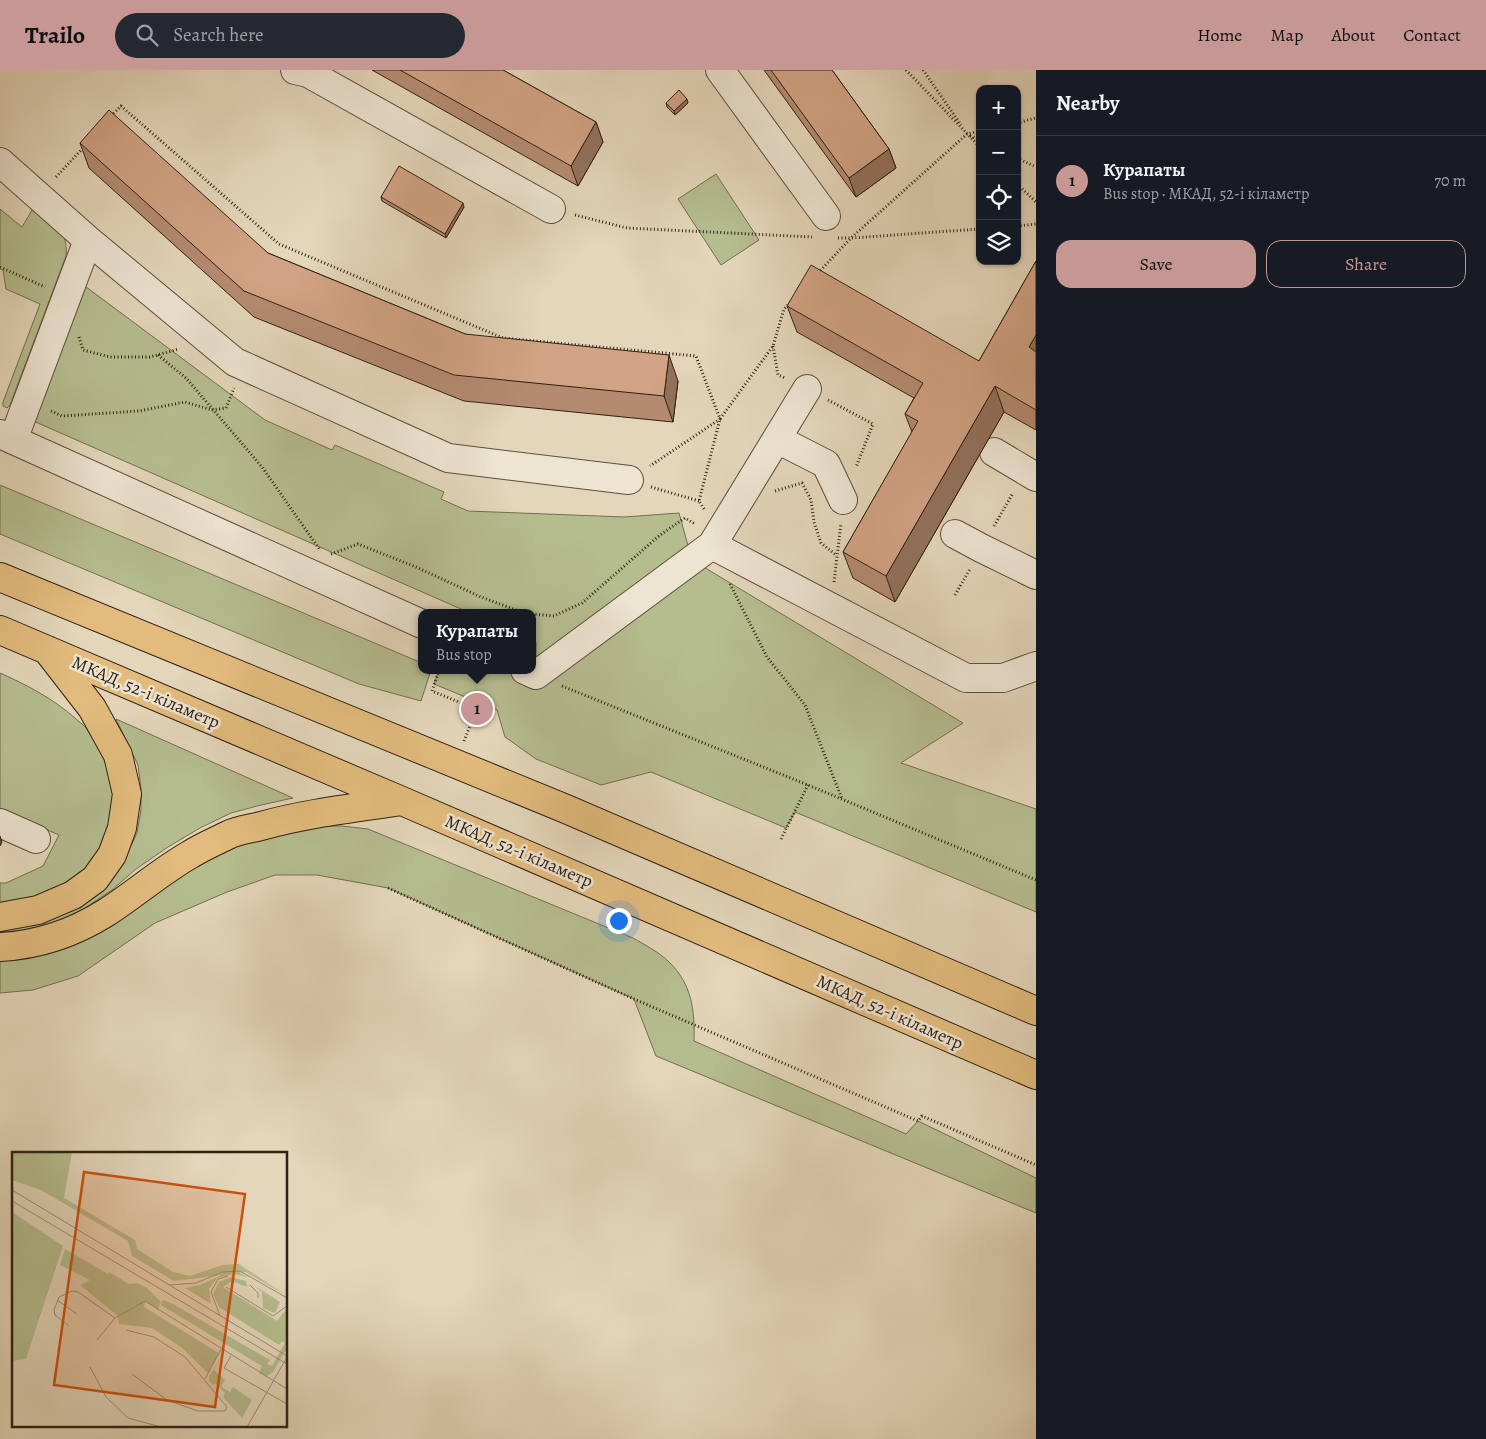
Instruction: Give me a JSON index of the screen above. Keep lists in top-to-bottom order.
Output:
{
  "streets": {
    "highway": ["МКАД, 52-і кіламетр"]
  },
  "page": {
    "header": "Trailo",
    "search": "Search here",
    "nav": [
      "Home",
      "Map",
      "About",
      "Contact"
    ],
    "heading": "Nearby",
    "map_buttons": ["+", "−"],
    "list": [
      {
        "mark": "1",
        "name": "Курапаты",
        "note": "Bus stop · МКАД, 52-і кіламетр",
        "value": "70 m"
      }
    ],
    "buttons": ["Save", "Share"],
    "popup": ["Курапаты", "Bus stop"],
    "pins": "1"
  }
}
